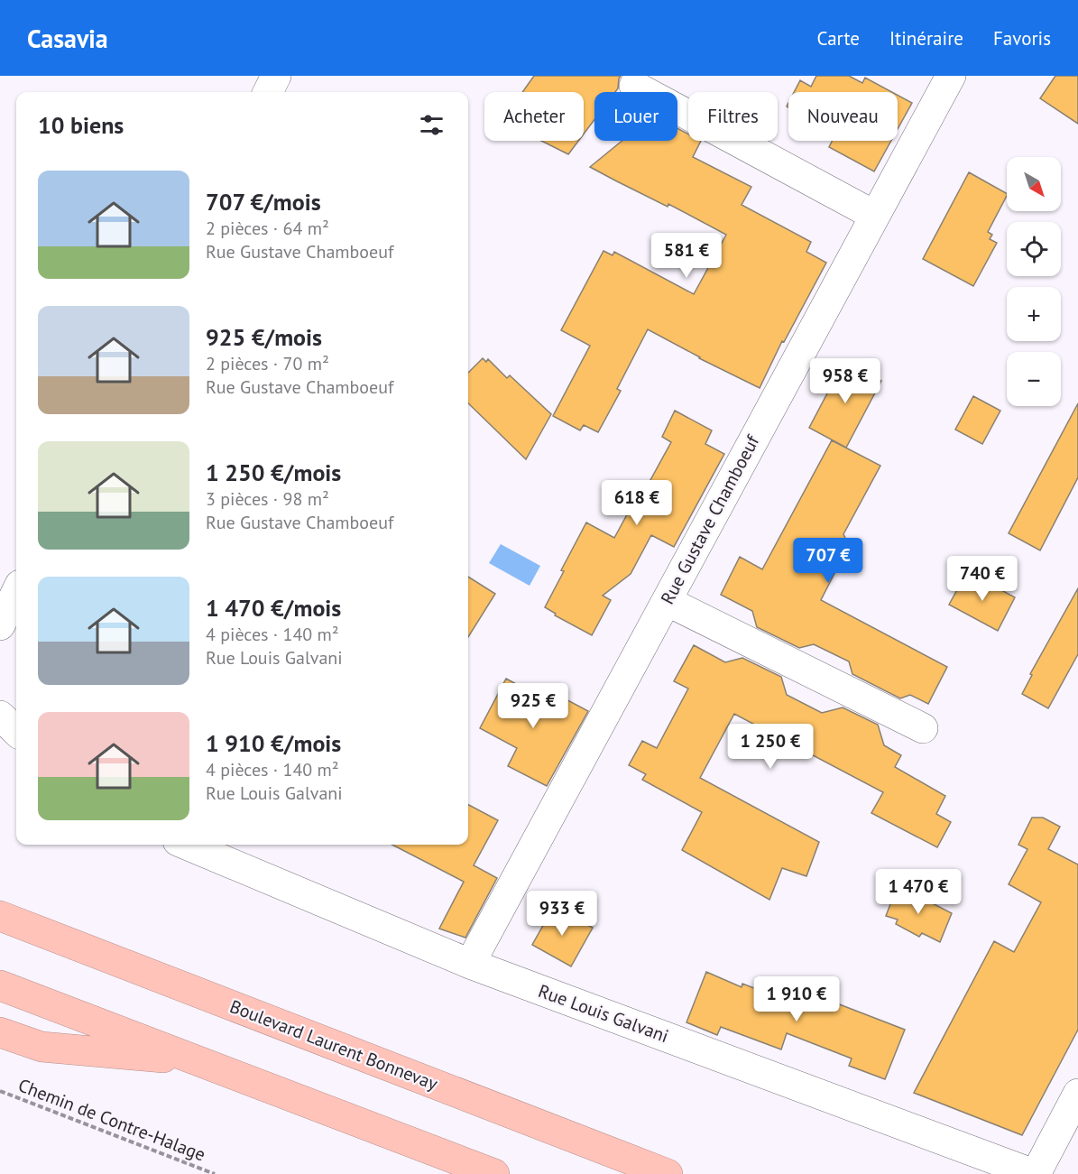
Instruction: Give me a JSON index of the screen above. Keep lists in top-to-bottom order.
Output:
{
  "streets": {
    "highway": ["Boulevard Laurent Bonnevay"],
    "street": ["Rue Gustave Chamboeuf", "Rue Louis Galvani"],
    "path": ["Chemin de Contre-Halage"]
  },
  "crossings": [
    ["Rue Gustave Chamboeuf", "Rue Louis Galvani"]
  ],
  "north": "bottom right",
  "page": {
    "header": "Casavia",
    "nav": ["Carte", "Itinéraire", "Favoris"],
    "chip": [
      "Acheter",
      "Louer",
      "Filtres",
      "Nouveau"
    ],
    "heading": "10 biens",
    "map_buttons": ["+", "−"],
    "list": [
      {
        "name": "707 €/mois",
        "note": "2 pièces · 64 m² · Rue Gustave Chamboeuf"
      },
      {
        "name": "925 €/mois",
        "note": "2 pièces · 70 m² · Rue Gustave Chamboeuf"
      },
      {
        "name": "1 250 €/mois",
        "note": "3 pièces · 98 m² · Rue Gustave Chamboeuf"
      },
      {
        "name": "1 470 €/mois",
        "note": "4 pièces · 140 m² · Rue Louis Galvani"
      },
      {
        "name": "1 910 €/mois",
        "note": "4 pièces · 140 m² · Rue Louis Galvani"
      }
    ],
    "price": [
      "581 €",
      "958 €",
      "618 €",
      "707 €",
      "740 €",
      "925 €",
      "1 250 €",
      "1 470 €",
      "933 €",
      "1 910 €"
    ]
  }
}
